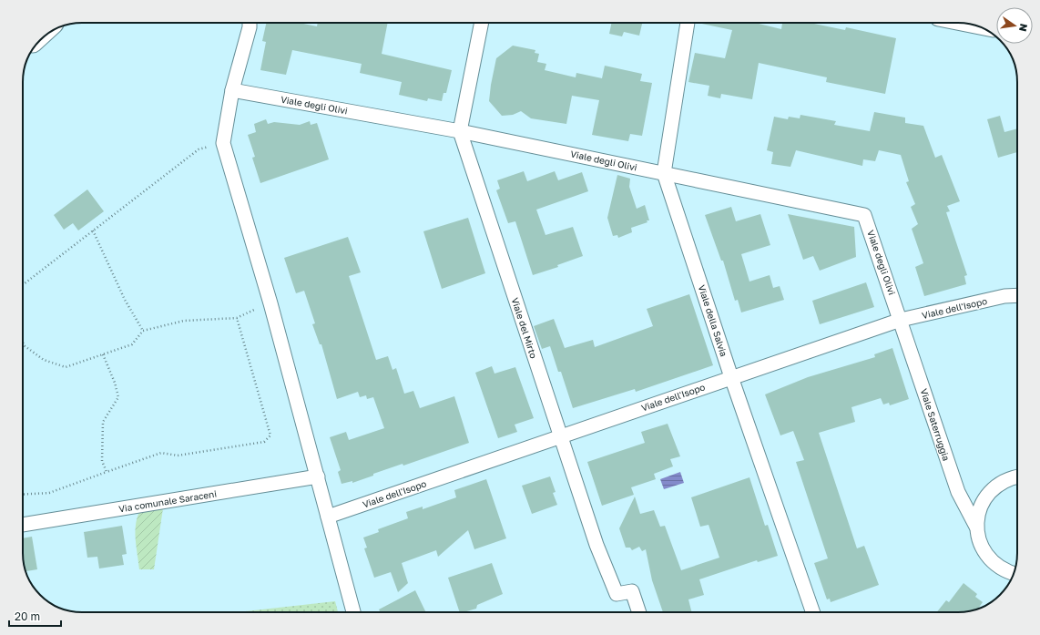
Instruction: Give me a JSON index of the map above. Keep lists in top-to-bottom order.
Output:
{
  "streets": {
    "street": [
      "Viale degli Olivi",
      "Viale dell'Isopo",
      "Viale della Salvia",
      "Viale del Mirto",
      "Viale Saterruggia",
      "Via comunale Saraceni"
    ]
  },
  "crossings": [
    ["Viale degli Olivi", "Viale dell'Isopo"],
    ["Viale degli Olivi", "Viale della Salvia"],
    ["Viale degli Olivi", "Viale del Mirto"],
    ["Viale degli Olivi", "Viale Saterruggia"],
    ["Viale dell'Isopo", "Viale della Salvia"],
    ["Viale dell'Isopo", "Viale del Mirto"],
    ["Viale dell'Isopo", "Viale Saterruggia"]
  ],
  "scale_bar": "20 m",
  "north": "right"
}
